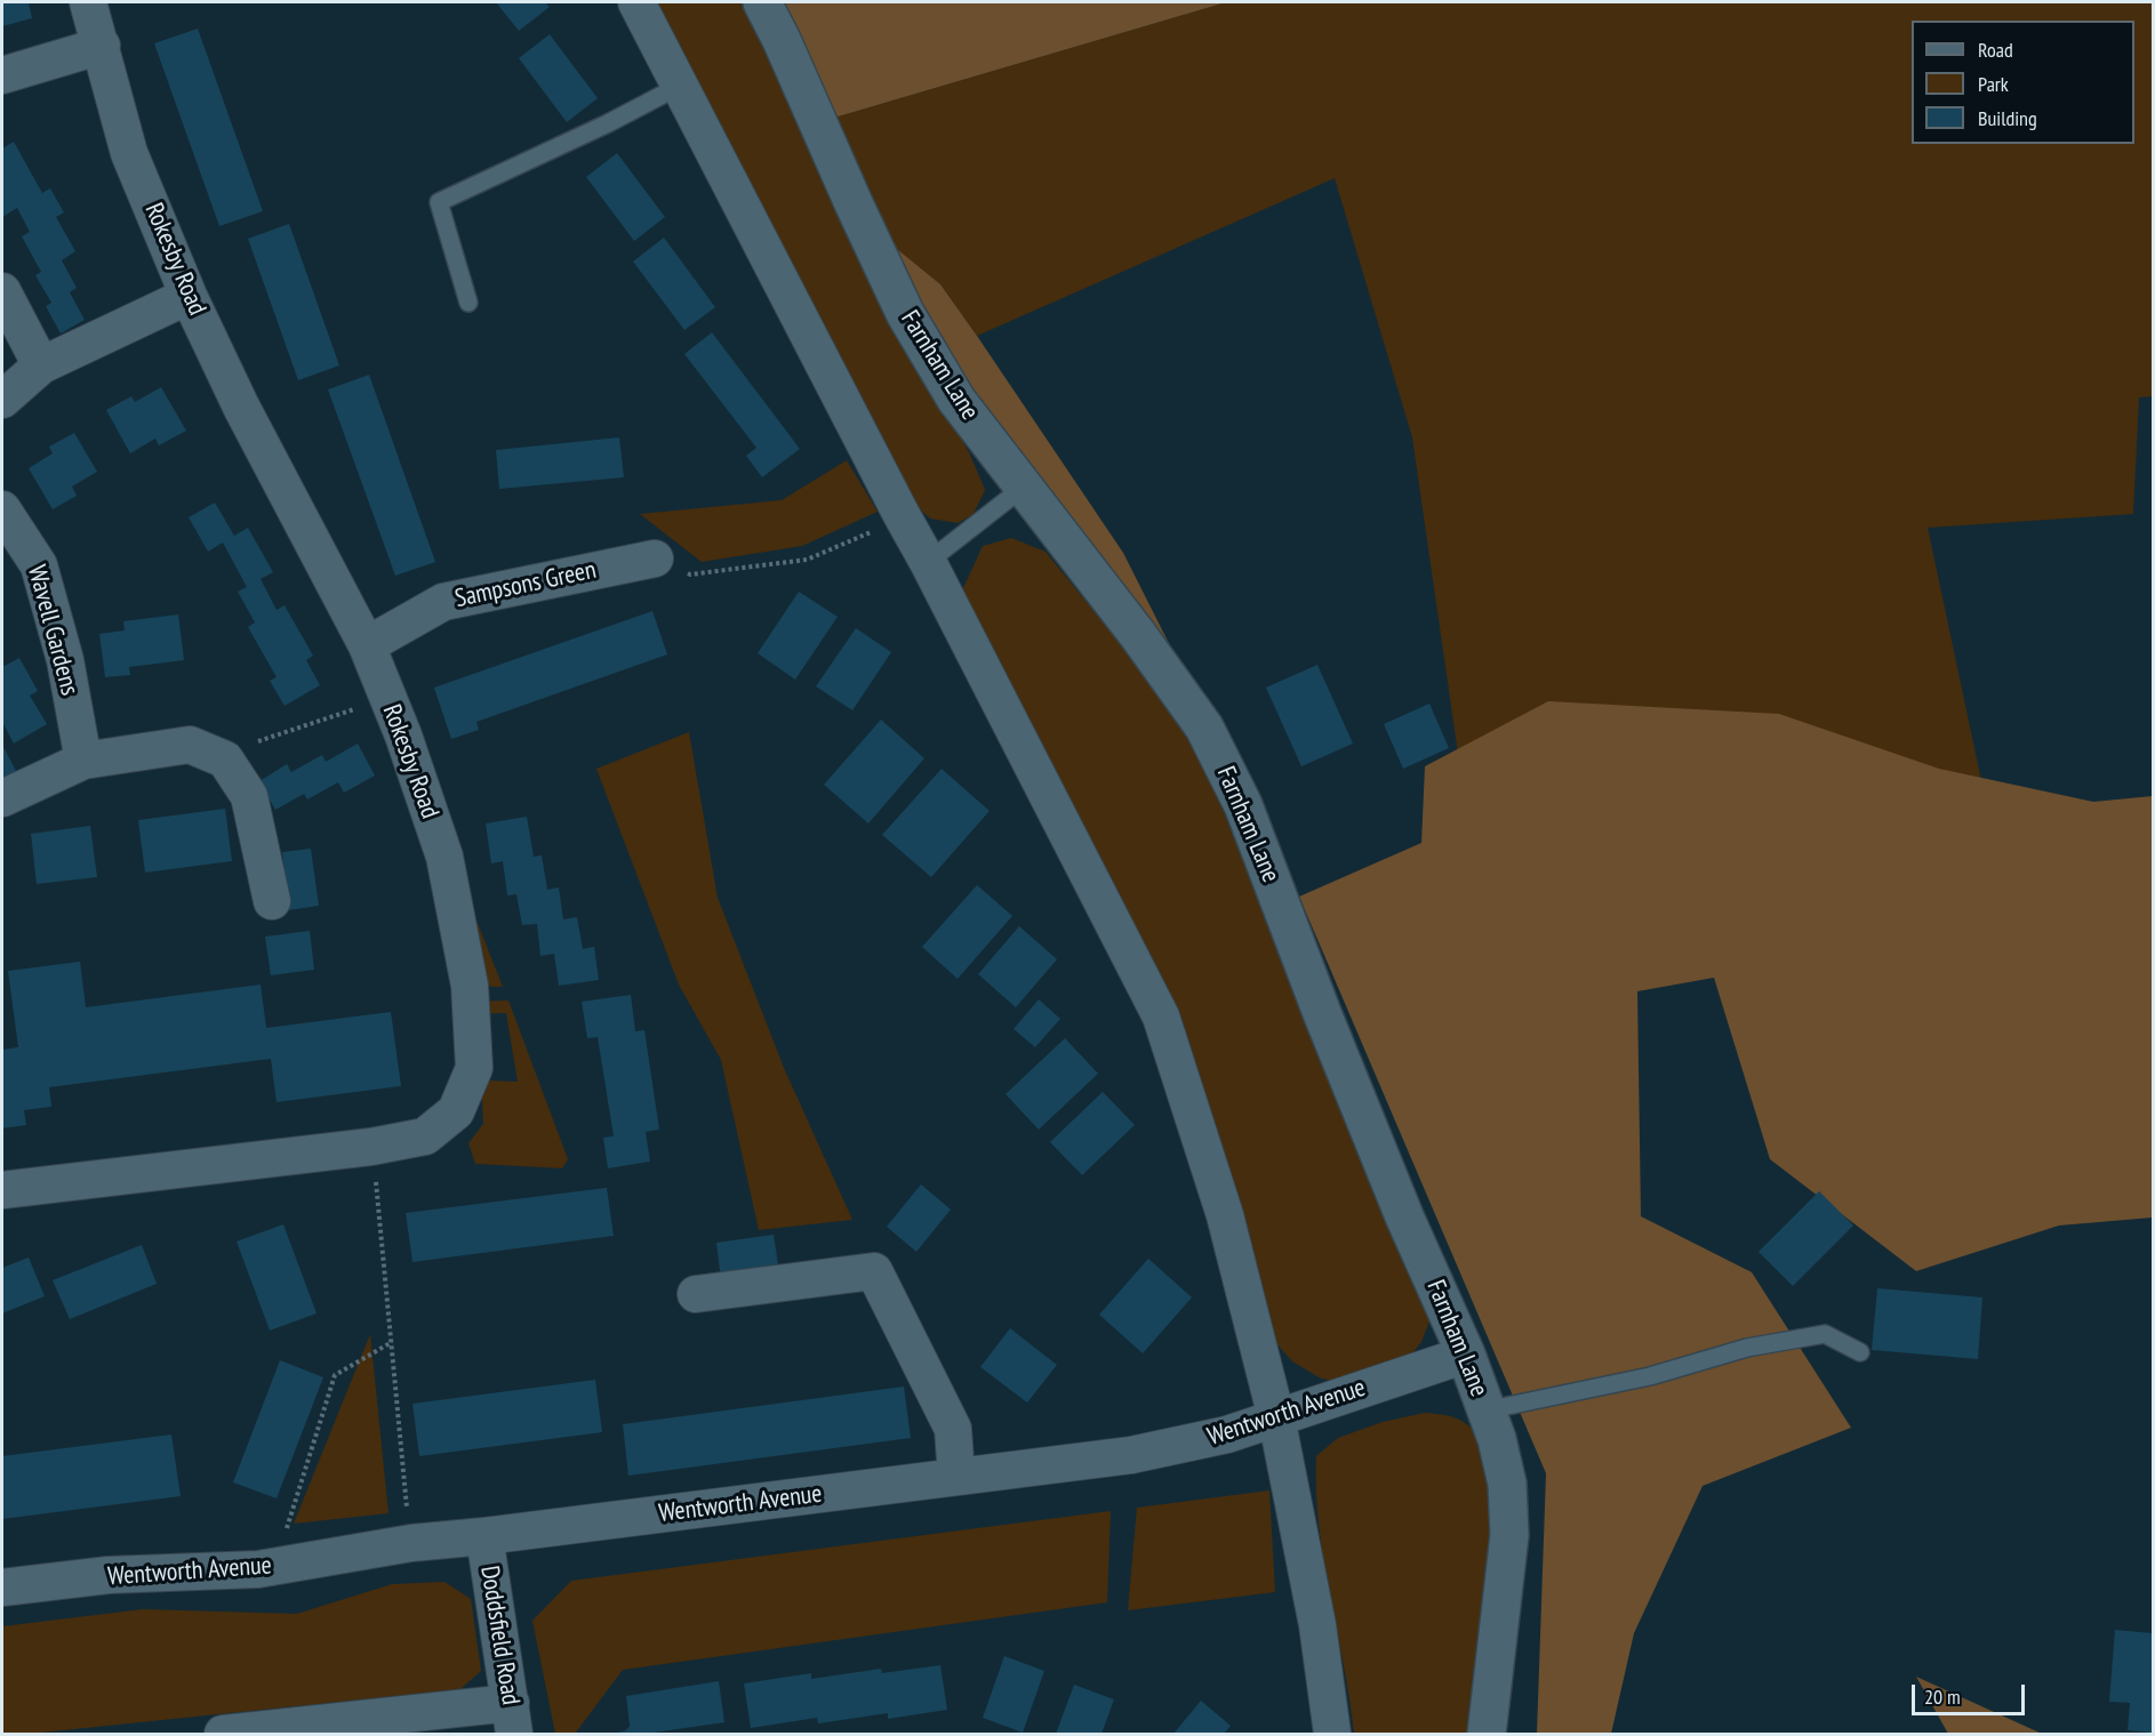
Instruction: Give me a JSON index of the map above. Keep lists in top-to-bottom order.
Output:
{
  "streets": {
    "street": [
      "Rokesby Road",
      "Farnham Lane",
      "Sampsons Green",
      "Wavell Gardens",
      "Wentworth Avenue",
      "Doddsfield Road"
    ]
  },
  "crossings": [
    ["Rokesby Road", "Sampsons Green"],
    ["Farnham Lane", "Wentworth Avenue"],
    ["Wentworth Avenue", "Doddsfield Road"]
  ],
  "legend": ["Road", "Park", "Building"],
  "scale_bar": "20 m"
}
